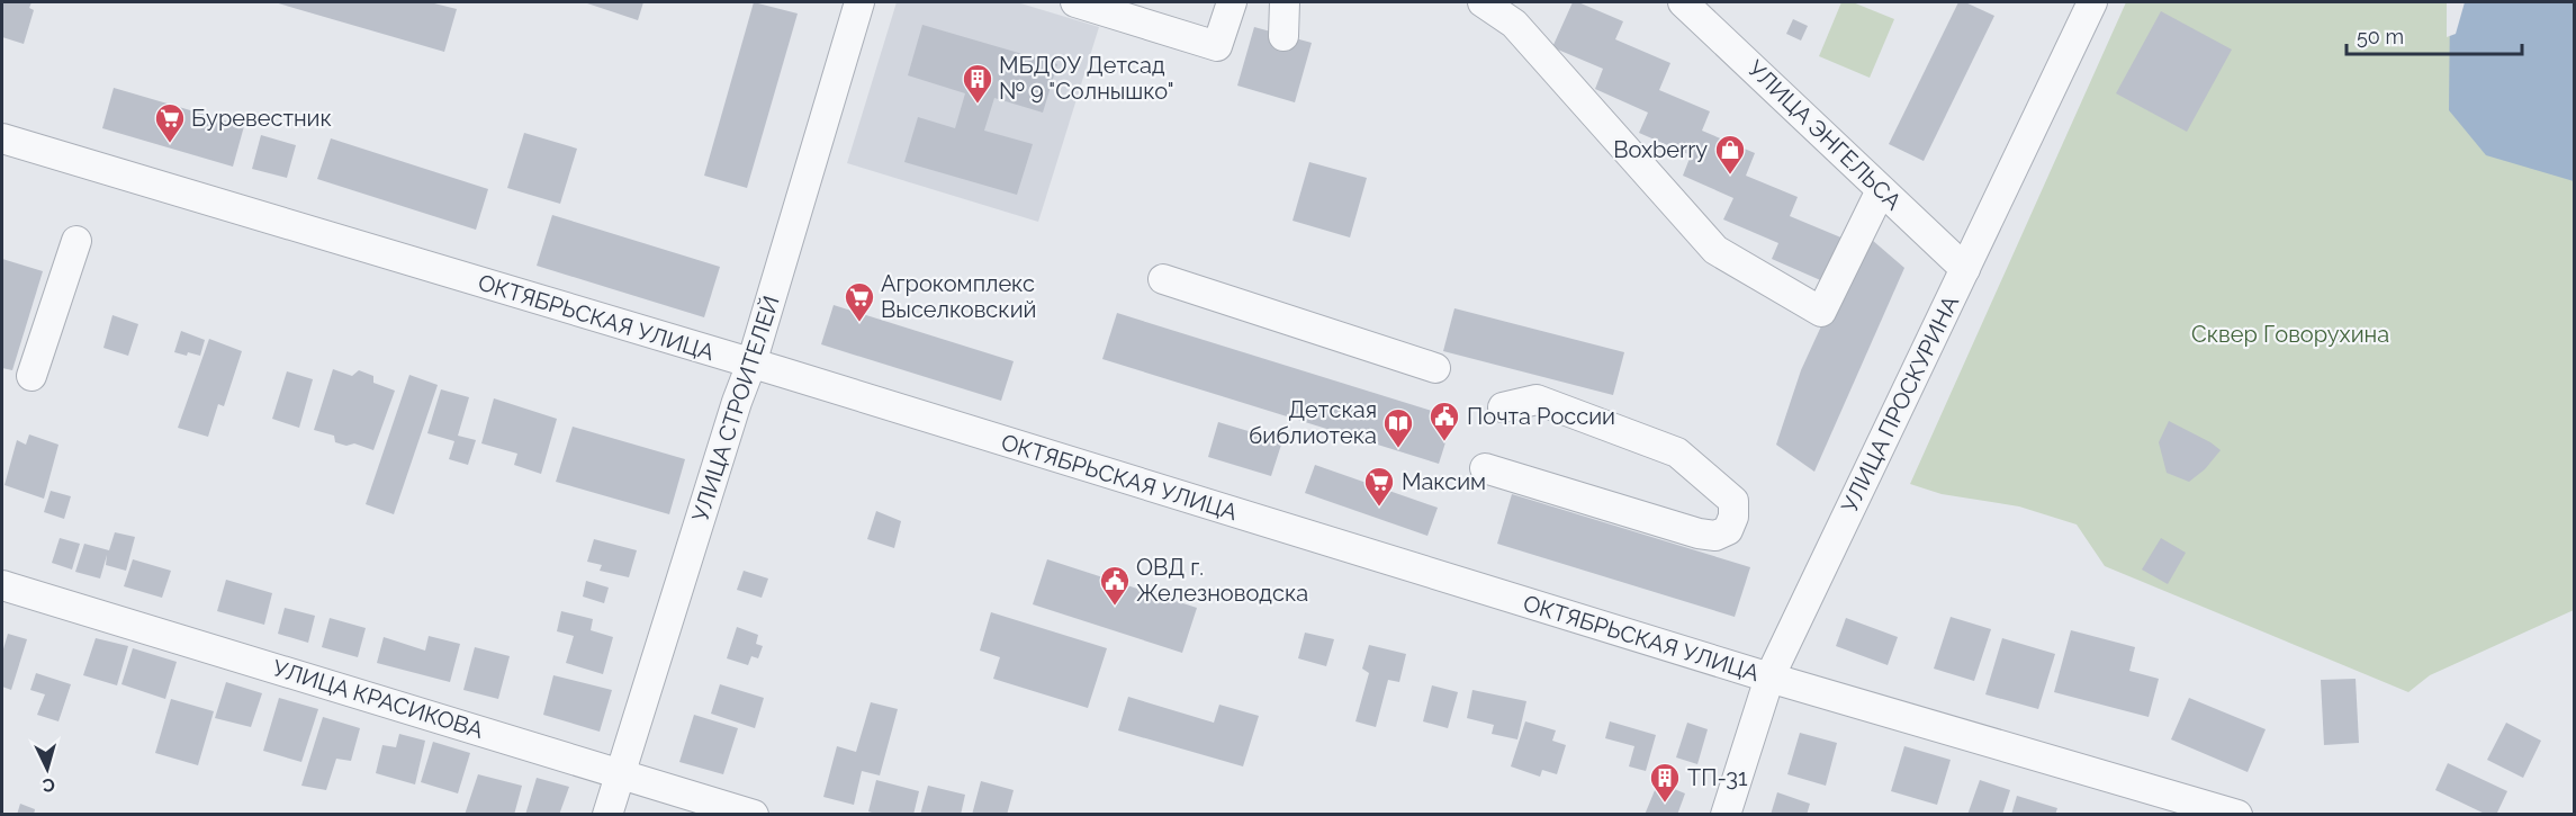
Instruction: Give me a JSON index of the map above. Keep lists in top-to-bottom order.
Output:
{
  "streets": {
    "street": [
      "УЛИЦА ЭНГЕЛЬСА",
      "ОКТЯБРЬСКАЯ УЛИЦА",
      "УЛИЦА ПРОСКУРИНА",
      "УЛИЦА СТРОИТЕЛЕЙ",
      "УЛИЦА КРАСИКОВА"
    ]
  },
  "crossings": [
    ["УЛИЦА ЭНГЕЛЬСА", "УЛИЦА ПРОСКУРИНА"],
    ["ОКТЯБРЬСКАЯ УЛИЦА", "УЛИЦА ПРОСКУРИНА"],
    ["ОКТЯБРЬСКАЯ УЛИЦА", "УЛИЦА СТРОИТЕЛЕЙ"],
    ["УЛИЦА СТРОИТЕЛЕЙ", "УЛИЦА КРАСИКОВА"]
  ],
  "parks": ["Сквер Говорухина"],
  "places": {
    "building": ["МБДОУ Детсад № 9 \"Солнышко\"", "ТП-31"],
    "supermarket": ["Буревестник", "Агрокомплекс Выселковский", "Максим"],
    "shop": ["Boxberry"],
    "public building": ["Почта России", "ОВД г. Железноводска"],
    "library": ["Детская библиотека"]
  },
  "scale_bar": "50 m",
  "north": "bottom"
}
